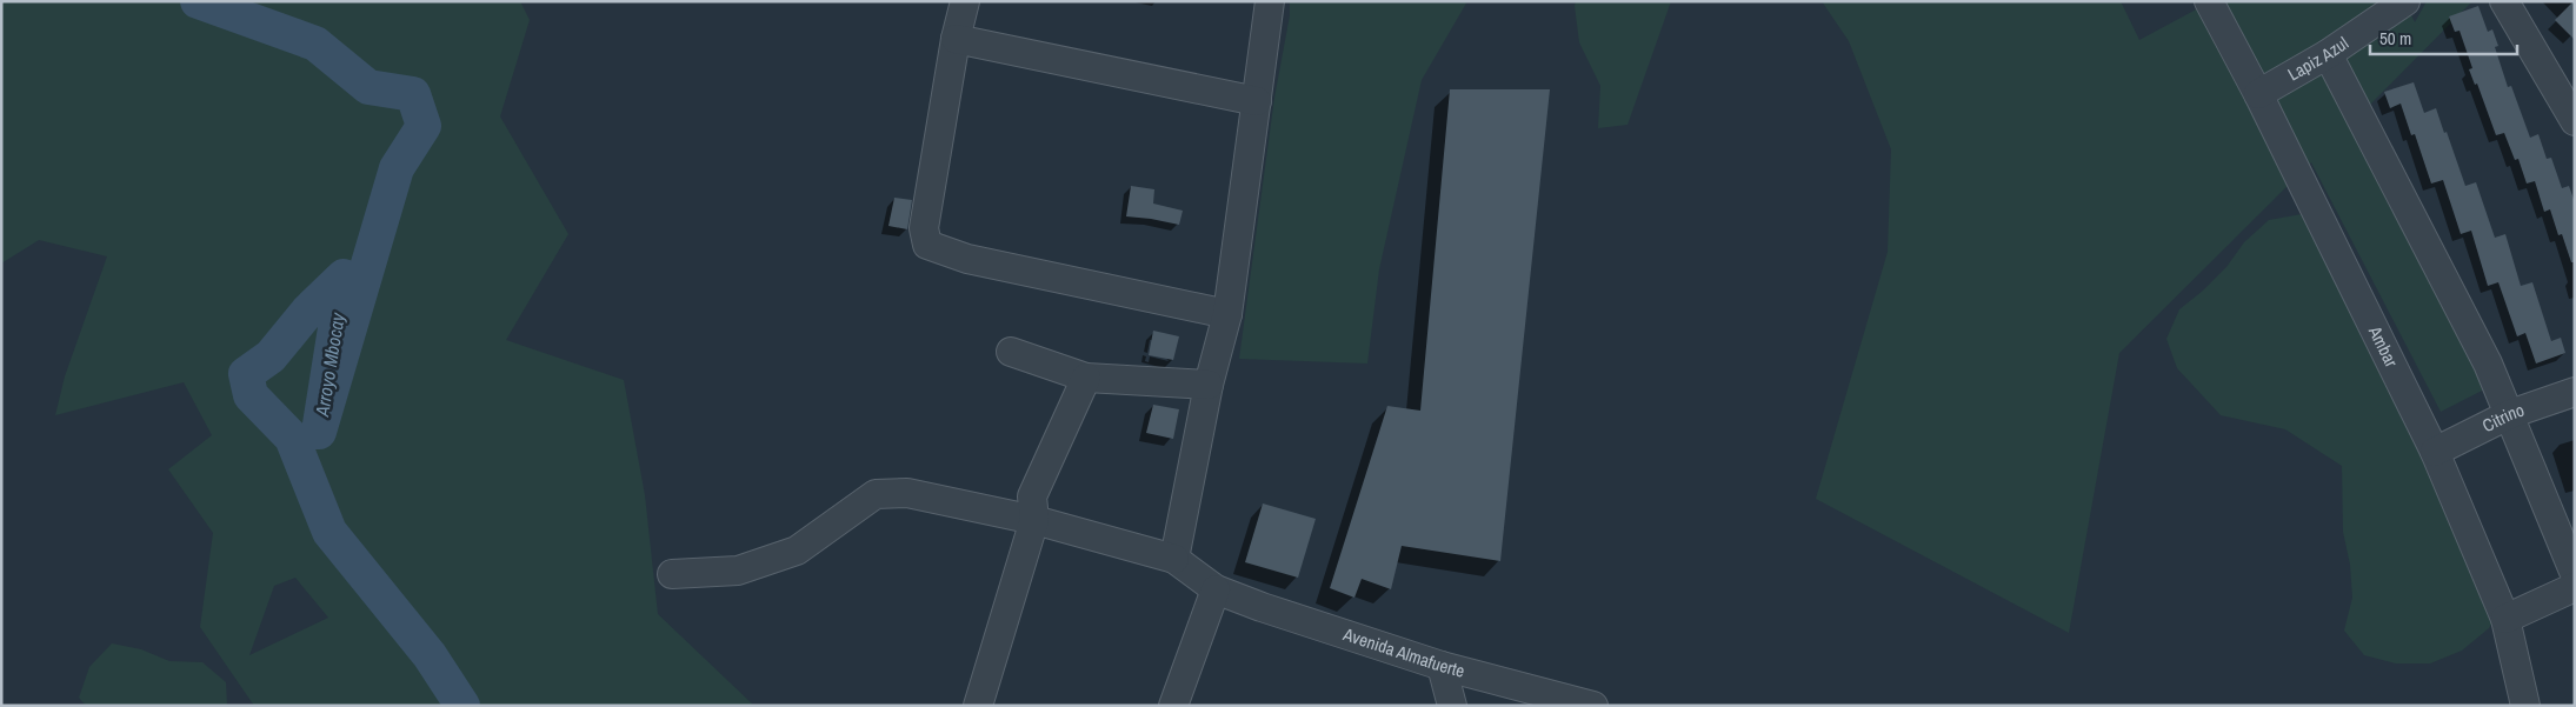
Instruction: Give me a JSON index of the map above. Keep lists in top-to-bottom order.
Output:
{
  "streets": {
    "street": [
      "Lapiz Azul",
      "Ambar",
      "Citrino",
      "Avenida Almafuerte"
    ]
  },
  "crossings": [
    ["Lapiz Azul", "Ambar"],
    ["Ambar", "Citrino"]
  ],
  "water": ["Arroyo Mbocay"],
  "scale_bar": "50 m"
}
